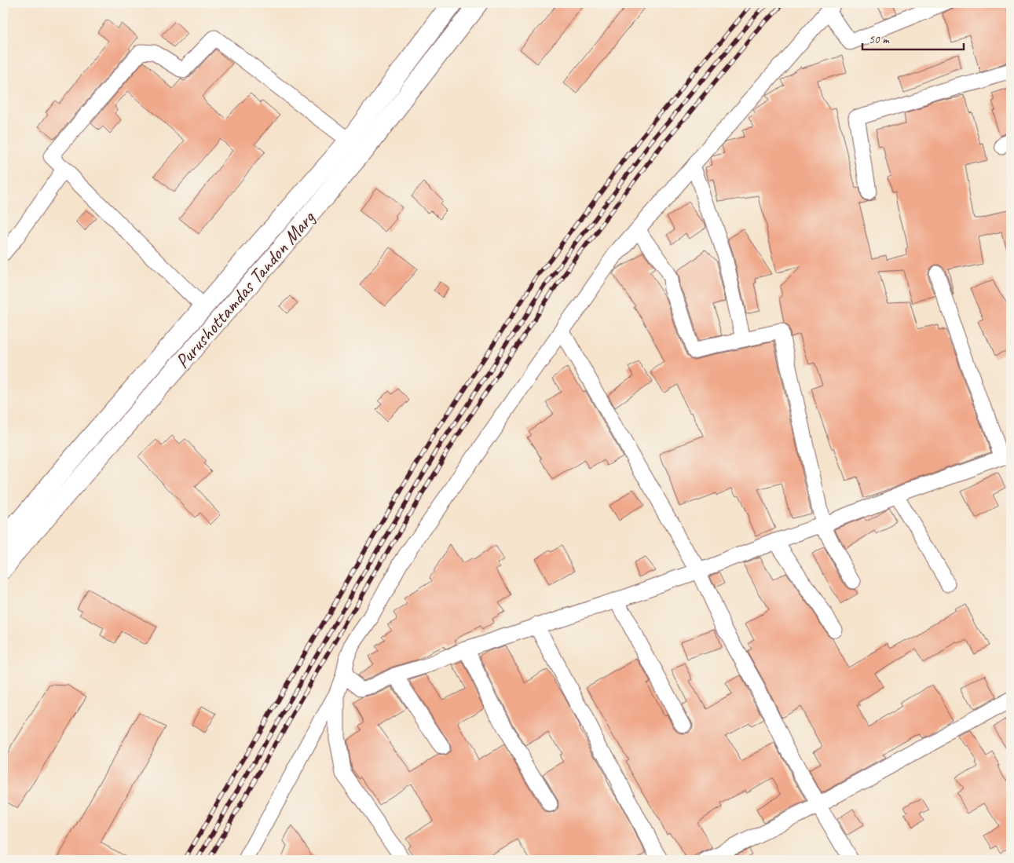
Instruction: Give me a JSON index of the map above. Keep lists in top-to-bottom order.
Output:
{
  "streets": {
    "main road": ["Purushottamdas Tandon Marg"]
  },
  "scale_bar": "50 m"
}
